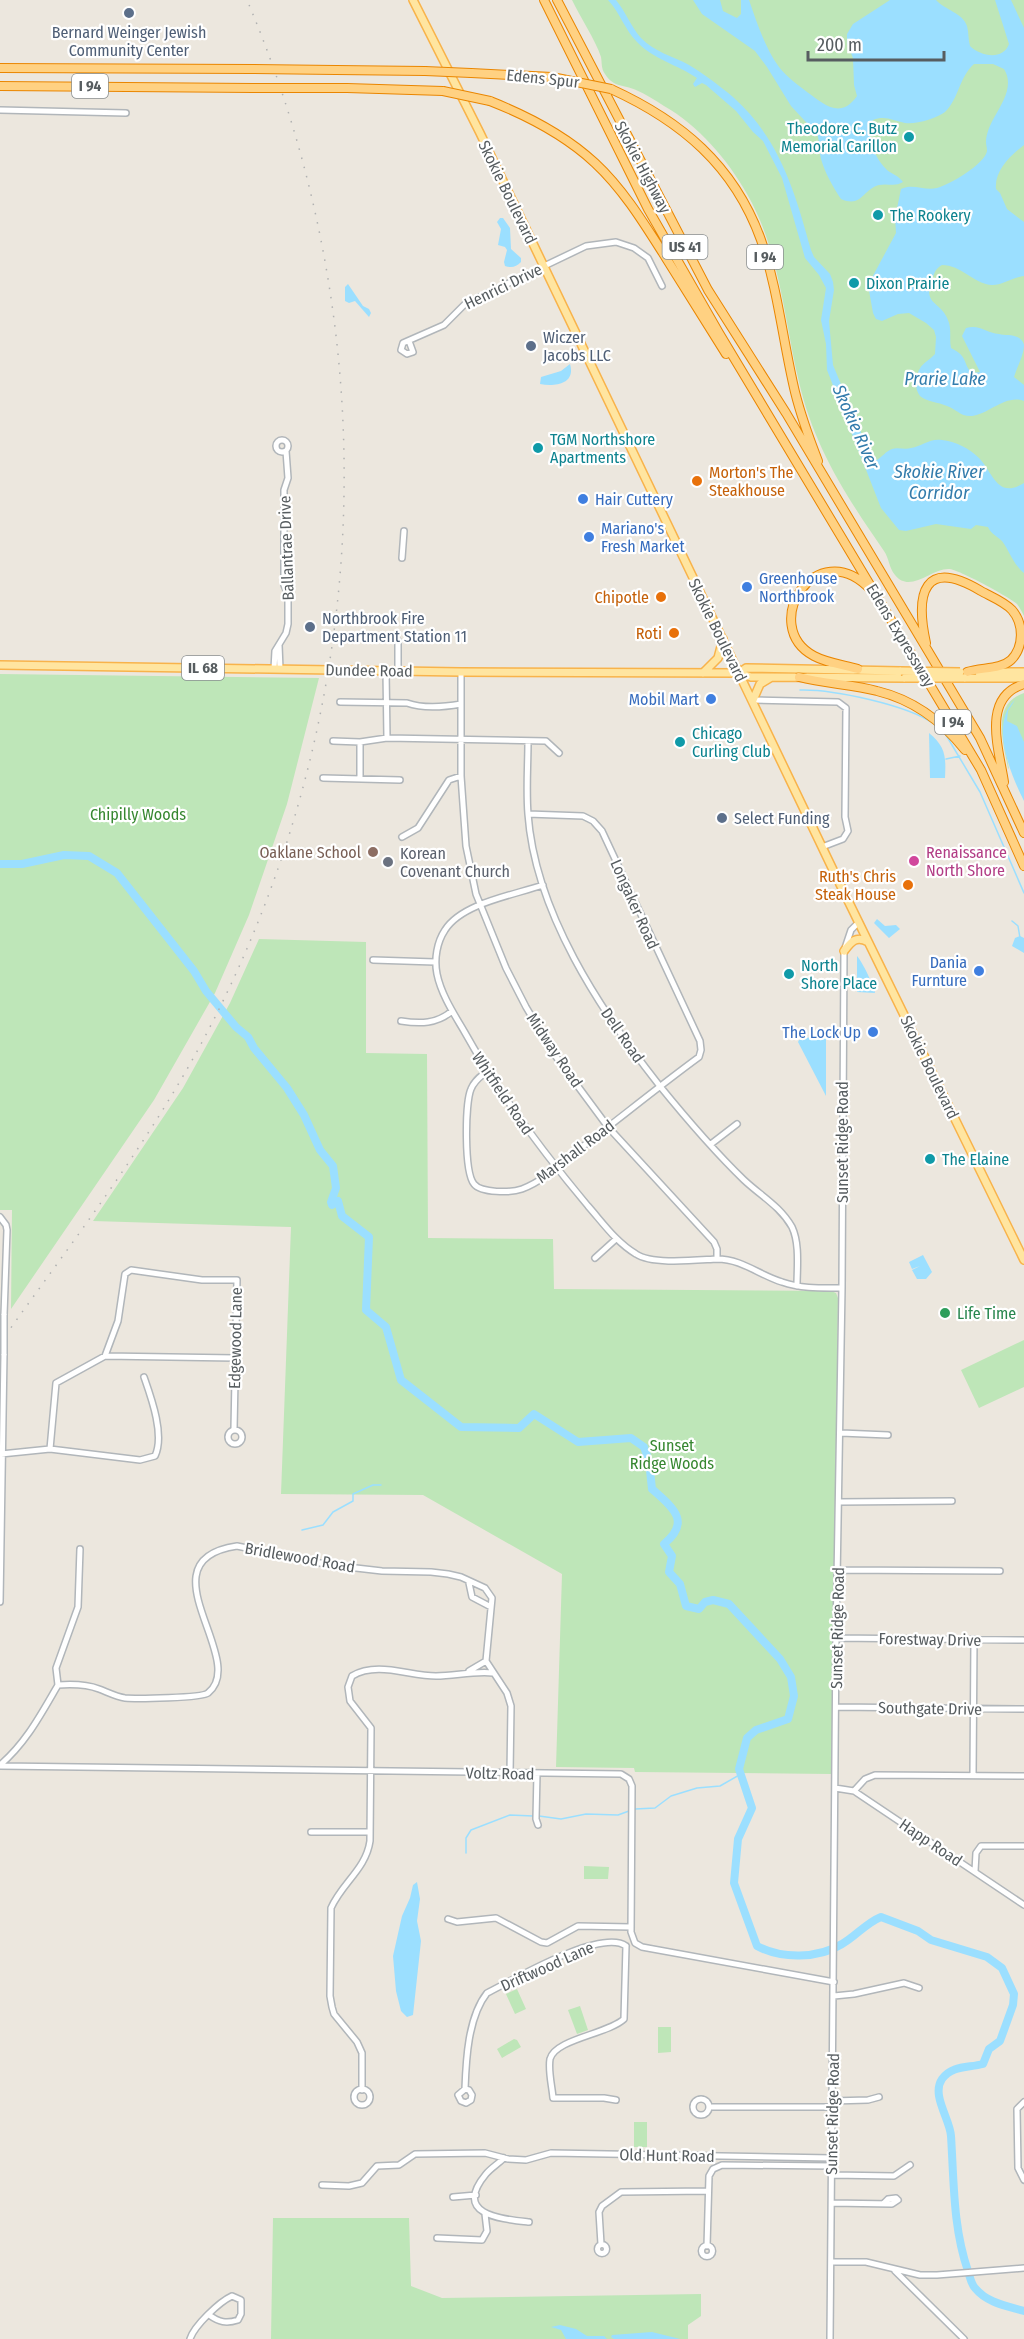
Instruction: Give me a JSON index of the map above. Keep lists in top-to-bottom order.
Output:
{
  "streets": {
    "highway": [
      "Edens Spur",
      "I 94",
      "Skokie Highway",
      "US 41",
      "Edens Expressway"
    ],
    "main road": ["Skokie Boulevard", "IL 68", "Dundee Road"],
    "street": [
      "Henrici Drive",
      "Ballantrae Drive",
      "Longaker Road",
      "Dell Road",
      "Midway Road",
      "Whitfield Road",
      "Sunset Ridge Road",
      "Marshall Road",
      "Edgewood Lane",
      "Bridlewood Road",
      "Forestway Drive",
      "Southgate Drive",
      "Voltz Road",
      "Happ Road",
      "Driftwood Lane",
      "Old Hunt Road"
    ]
  },
  "crossings": [
    ["Edens Spur", "Skokie Highway"],
    ["Edens Spur", "Edens Expressway"],
    ["Skokie Highway", "Edens Expressway"],
    ["Skokie Boulevard", "Henrici Drive"],
    ["Skokie Boulevard", "Dundee Road"],
    ["Skokie Boulevard", "Sunset Ridge Road"],
    ["Ballantrae Drive", "Dundee Road"],
    ["Dundee Road", "Midway Road"],
    ["Longaker Road", "Dell Road"],
    ["Longaker Road", "Marshall Road"],
    ["Dell Road", "Marshall Road"],
    ["Midway Road", "Whitfield Road"],
    ["Midway Road", "Marshall Road"],
    ["Whitfield Road", "Marshall Road"],
    ["Sunset Ridge Road", "Forestway Drive"],
    ["Sunset Ridge Road", "Southgate Drive"],
    ["Sunset Ridge Road", "Happ Road"],
    ["Sunset Ridge Road", "Old Hunt Road"]
  ],
  "water": ["Prarie Lake", "Skokie River", "Skokie River Corridor"],
  "parks": ["Chipilly Woods", "Sunset Ridge Woods"],
  "places": [
    "Bernard Weinger Jewish Community Center",
    "Theodore C. Butz Memorial Carillon",
    "The Rookery",
    "Dixon Prairie",
    "Wiczer Jacobs LLC",
    "TGM Northshore Apartments",
    "Morton's The Steakhouse",
    "Hair Cuttery",
    "Mariano's Fresh Market",
    "Greenhouse Northbrook",
    "Chipotle",
    "Northbrook Fire Department Station 11",
    "Roti",
    "Mobil Mart",
    "Chicago Curling Club",
    "Select Funding",
    "Oaklane School",
    "Renaissance North Shore",
    "Korean Covenant Church",
    "Ruth's Chris Steak House",
    "Dania Furnture",
    "North Shore Place",
    "The Lock Up",
    "The Elaine",
    "Life Time"
  ],
  "scale_bar": "200 m"
}
